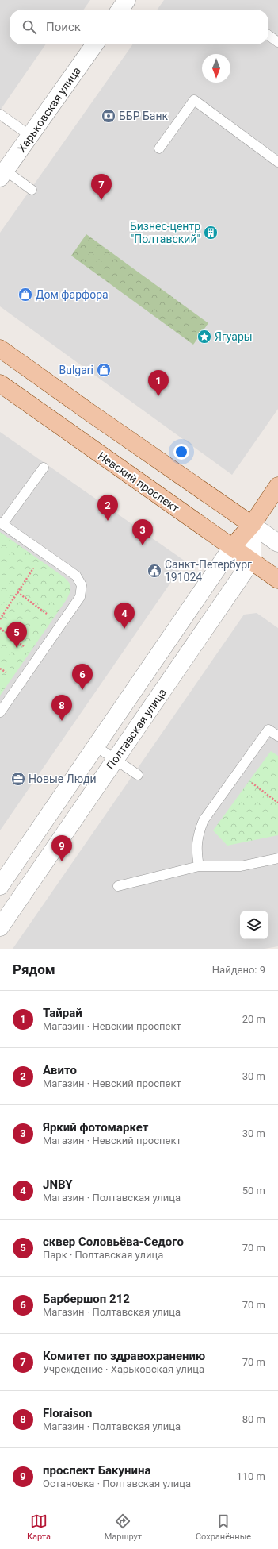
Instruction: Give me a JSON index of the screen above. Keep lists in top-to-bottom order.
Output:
{
  "streets": {
    "main road": ["Невский проспект", "Полтавская улица"],
    "street": ["Харьковская улица"]
  },
  "crossings": [
    ["Невский проспект", "Полтавская улица"]
  ],
  "places": {
    "bank": ["ББР Банк"],
    "building": ["Бизнес-центр \"Полтавский\""],
    "shop": ["Дом фарфора", "Bulgari"],
    "place": ["Ягуары"],
    "public building": ["Санкт-Петербург 191024"],
    "office": ["Новые Люди"]
  },
  "north": "bottom",
  "page": {
    "search": "Поиск",
    "pins": [
      "7",
      "1",
      "2",
      "3",
      "4",
      "5",
      "6",
      "8",
      "9"
    ],
    "heading": ["Рядом", "Найдено: 9"],
    "list": [
      {
        "mark": "1",
        "name": "Тайрай",
        "note": "Магазин · Невский проспект",
        "value": "20 m"
      },
      {
        "mark": "2",
        "name": "Авито",
        "note": "Магазин · Невский проспект",
        "value": "30 m"
      },
      {
        "mark": "3",
        "name": "Яркий фотомаркет",
        "note": "Магазин · Невский проспект",
        "value": "30 m"
      },
      {
        "mark": "4",
        "name": "JNBY",
        "note": "Магазин · Полтавская улица",
        "value": "50 m"
      },
      {
        "mark": "5",
        "name": "сквер Соловьёва-Седого",
        "note": "Парк · Полтавская улица",
        "value": "70 m"
      },
      {
        "mark": "6",
        "name": "Барбершоп 212",
        "note": "Магазин · Полтавская улица",
        "value": "70 m"
      },
      {
        "mark": "7",
        "name": "Комитет по здравохранению",
        "note": "Учреждение · Харьковская улица",
        "value": "70 m"
      },
      {
        "mark": "8",
        "name": "Floraison",
        "note": "Магазин · Полтавская улица",
        "value": "80 m"
      },
      {
        "mark": "9",
        "name": "проспект Бакунина",
        "note": "Остановка · Полтавская улица",
        "value": "110 m"
      }
    ],
    "nav": ["Карта", "Маршрут", "Сохранённые"]
  }
}
